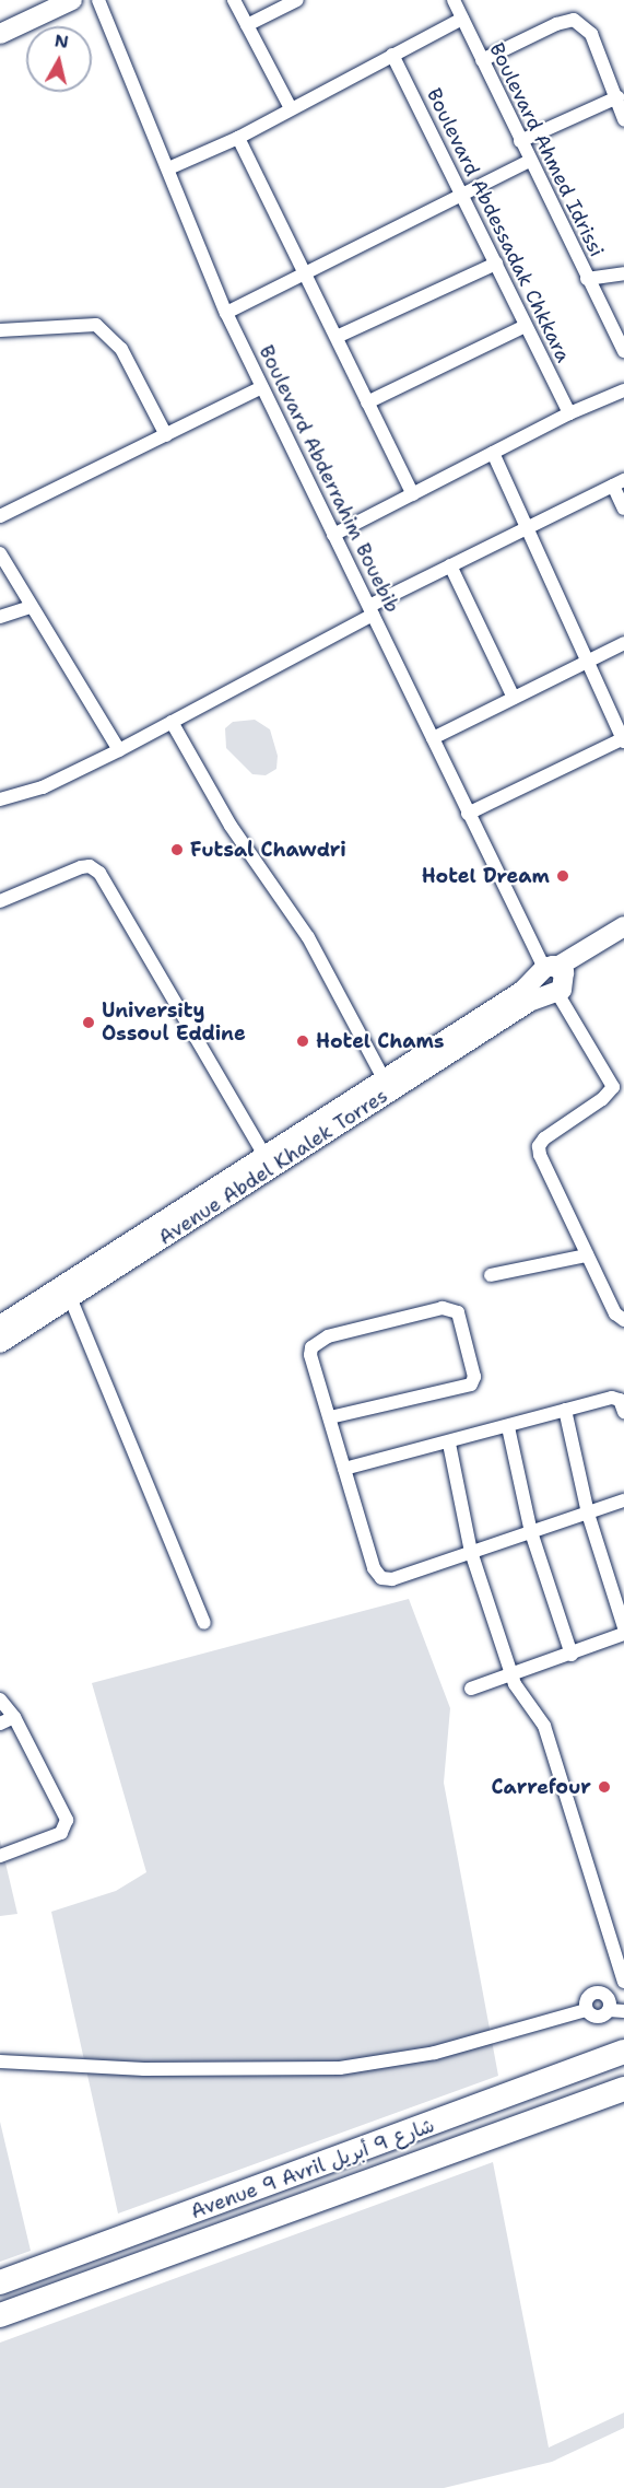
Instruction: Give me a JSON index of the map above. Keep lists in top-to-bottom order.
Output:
{
  "streets": {
    "highway": ["Avenue 9 Avril شارع 9 أبريل"],
    "main road": ["Avenue Abdel Khalek Torres"],
    "street": ["Boulevard Ahmed Idrissi", "Boulevard Abdessadak Chkkara", "Boulevard Abderrahim Bouebib"]
  },
  "crossings": [
    ["Boulevard Abderrahim Bouebib", "Avenue Abdel Khalek Torres"]
  ],
  "places": [
    "Futsal Chawdri",
    "Hotel Dream",
    "University Ossoul Eddine",
    "Hotel Chams",
    "Carrefour"
  ],
  "north": "top"
}
